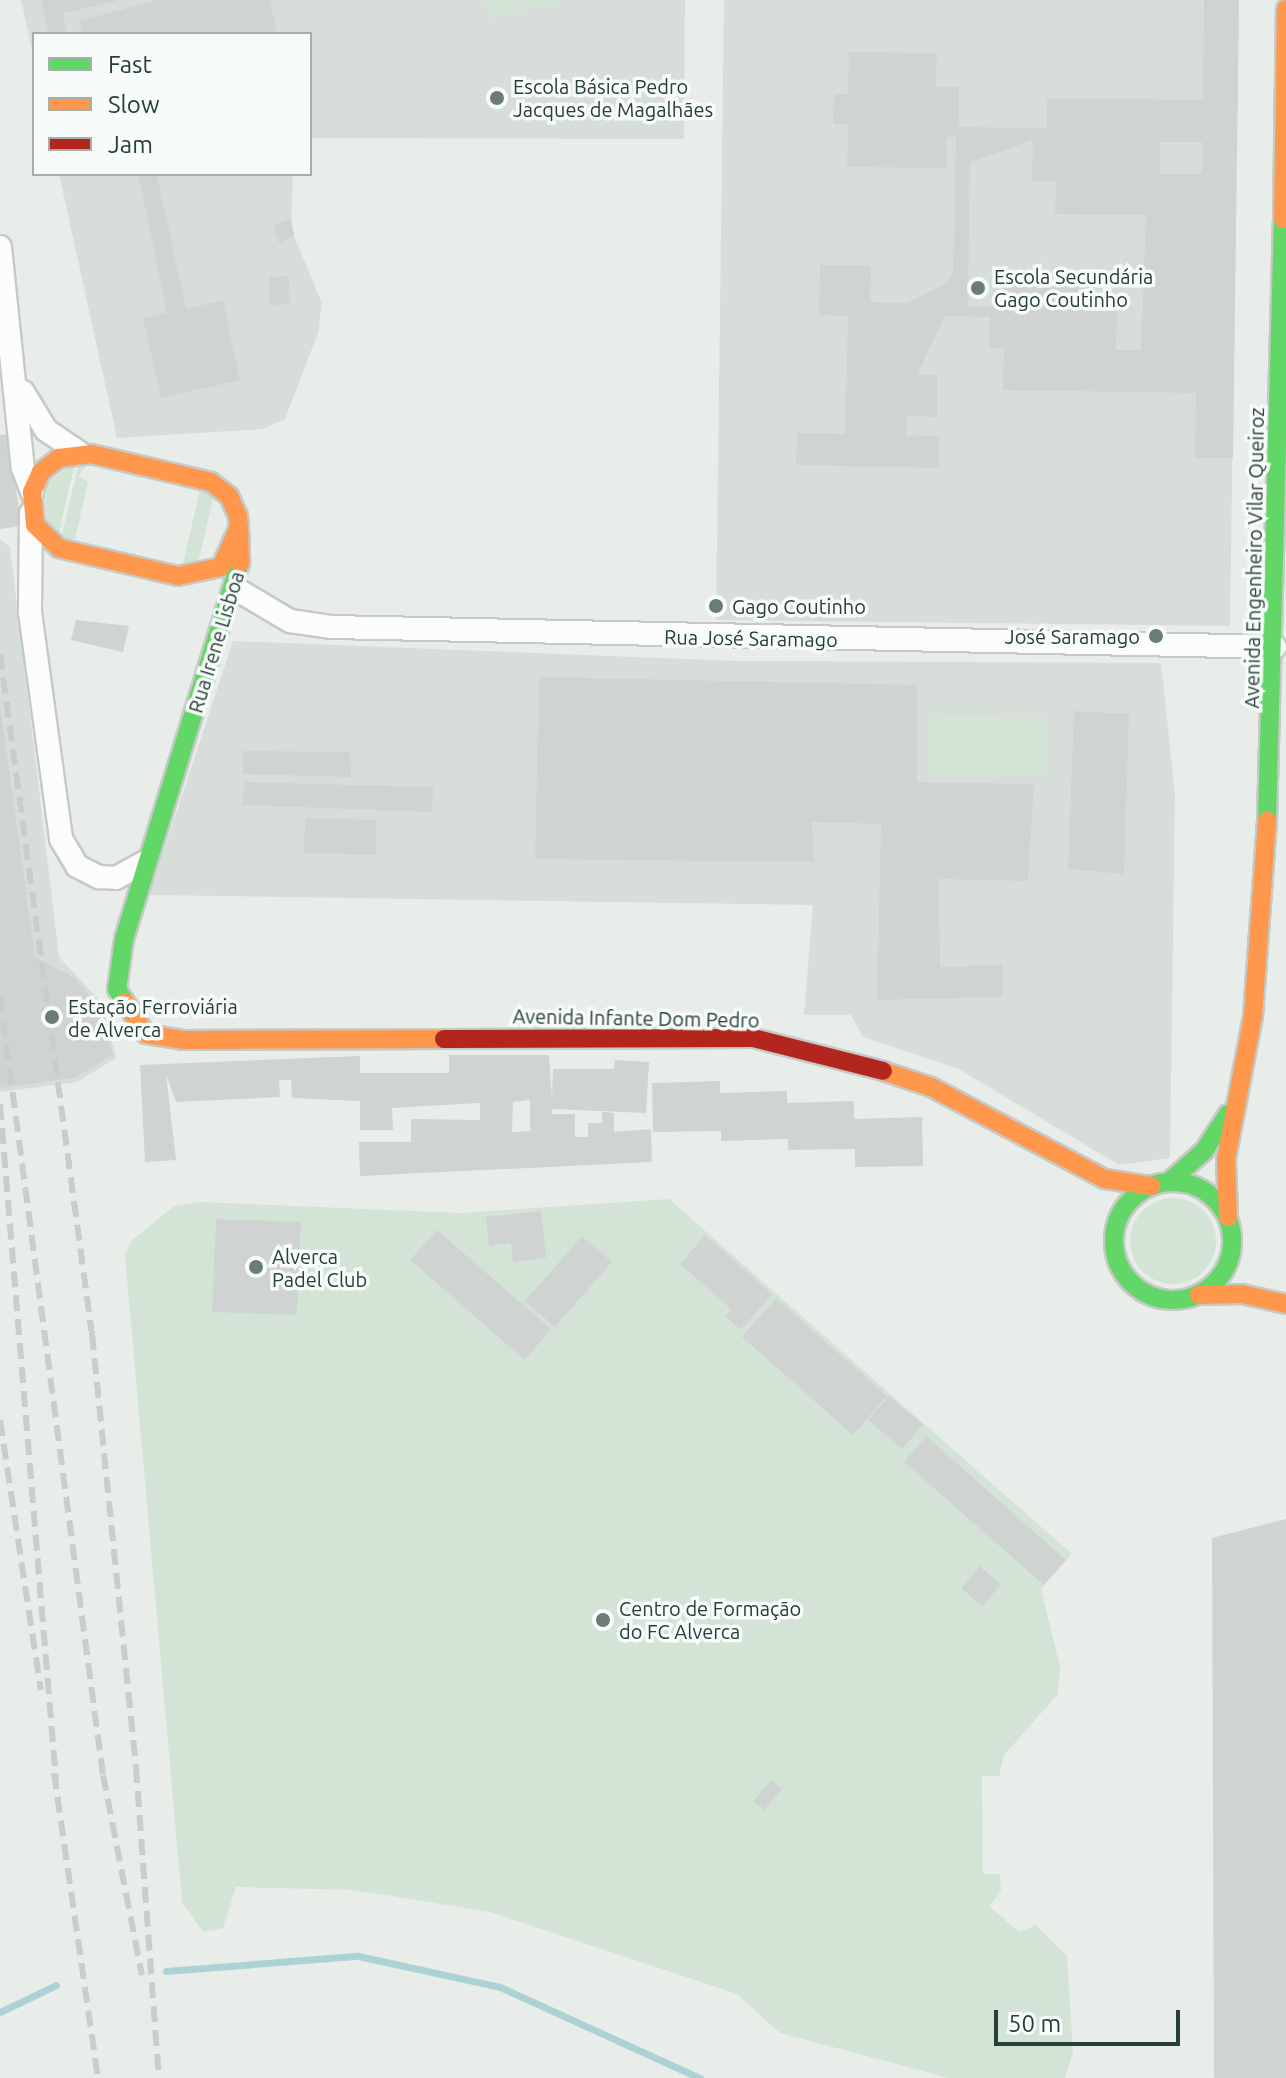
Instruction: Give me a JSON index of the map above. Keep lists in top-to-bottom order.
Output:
{
  "streets": {
    "street": [
      "Avenida Engenheiro Vilar Queiroz",
      "Rua José Saramago",
      "Rua Irene Lisboa",
      "Avenida Infante Dom Pedro"
    ]
  },
  "crossings": [
    ["Avenida Engenheiro Vilar Queiroz", "Rua José Saramago"],
    ["Avenida Engenheiro Vilar Queiroz", "Avenida Infante Dom Pedro"],
    ["Rua José Saramago", "Rua Irene Lisboa"],
    ["Rua Irene Lisboa", "Avenida Infante Dom Pedro"]
  ],
  "places": [
    "Escola Básica Pedro Jacques de Magalhães",
    "Escola Secundária Gago Coutinho",
    "Gago Coutinho",
    "José Saramago",
    "Estação Ferroviária de Alverca",
    "Alverca Padel Club",
    "Centro de Formação do FC Alverca"
  ],
  "legend": ["Fast", "Slow", "Jam"],
  "scale_bar": "50 m"
}
